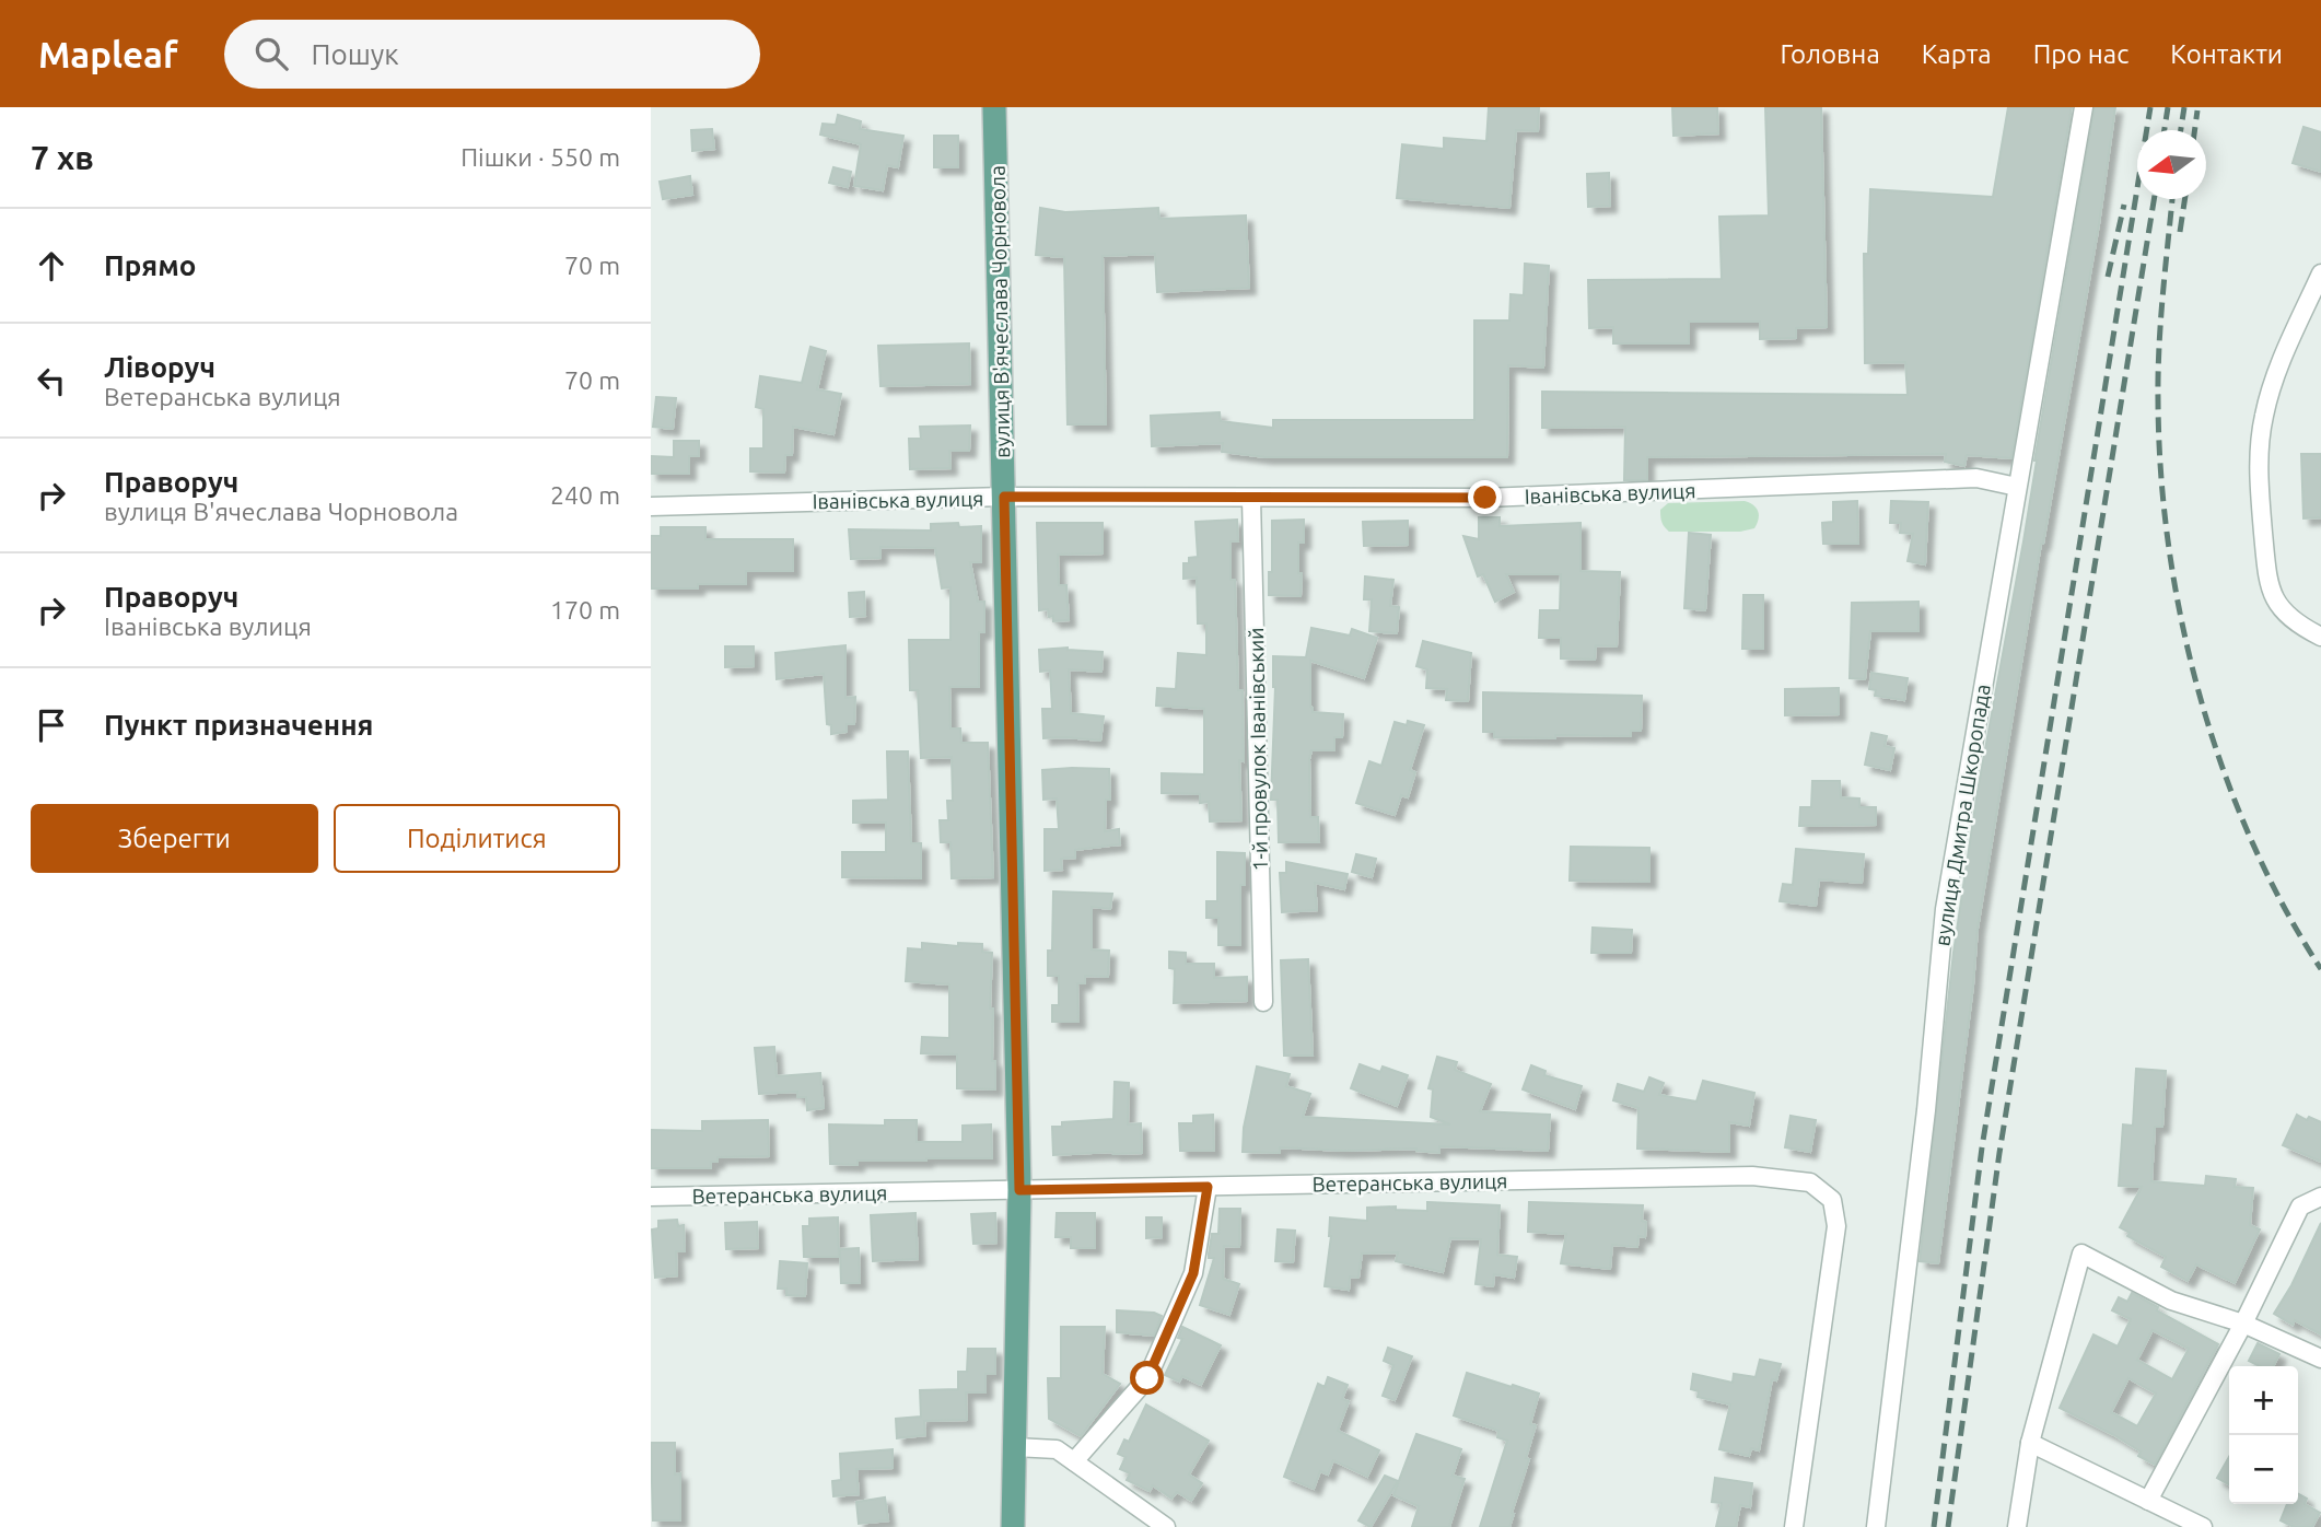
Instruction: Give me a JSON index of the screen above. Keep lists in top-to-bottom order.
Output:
{
  "streets": {
    "main road": ["вулиця В'ячеслава Чорновола"],
    "street": [
      "Іванівська вулиця",
      "1-й провулок Іванівський",
      "вулиця Дмитра Шкоропада",
      "Ветеранська вулиця"
    ]
  },
  "crossings": [
    ["вулиця В'ячеслава Чорновола", "Іванівська вулиця"],
    ["вулиця В'ячеслава Чорновола", "Ветеранська вулиця"],
    ["Іванівська вулиця", "1-й провулок Іванівський"],
    ["Іванівська вулиця", "вулиця Дмитра Шкоропада"]
  ],
  "north": "left",
  "page": {
    "header": "Mapleaf",
    "search": "Пошук",
    "nav": [
      "Головна",
      "Карта",
      "Про нас",
      "Контакти"
    ],
    "heading": ["7 хв", "Пішки · 550 m"],
    "list": [
      ["Прямо", "70 m"],
      ["Ліворуч", "Ветеранська вулиця", "70 m"],
      ["Праворуч", "вулиця В'ячеслава Чорновола", "240 m"],
      ["Праворуч", "Іванівська вулиця", "170 m"],
      "Пункт призначення"
    ],
    "buttons": ["Зберегти", "Поділитися"],
    "map_buttons": ["+", "−"]
  }
}
